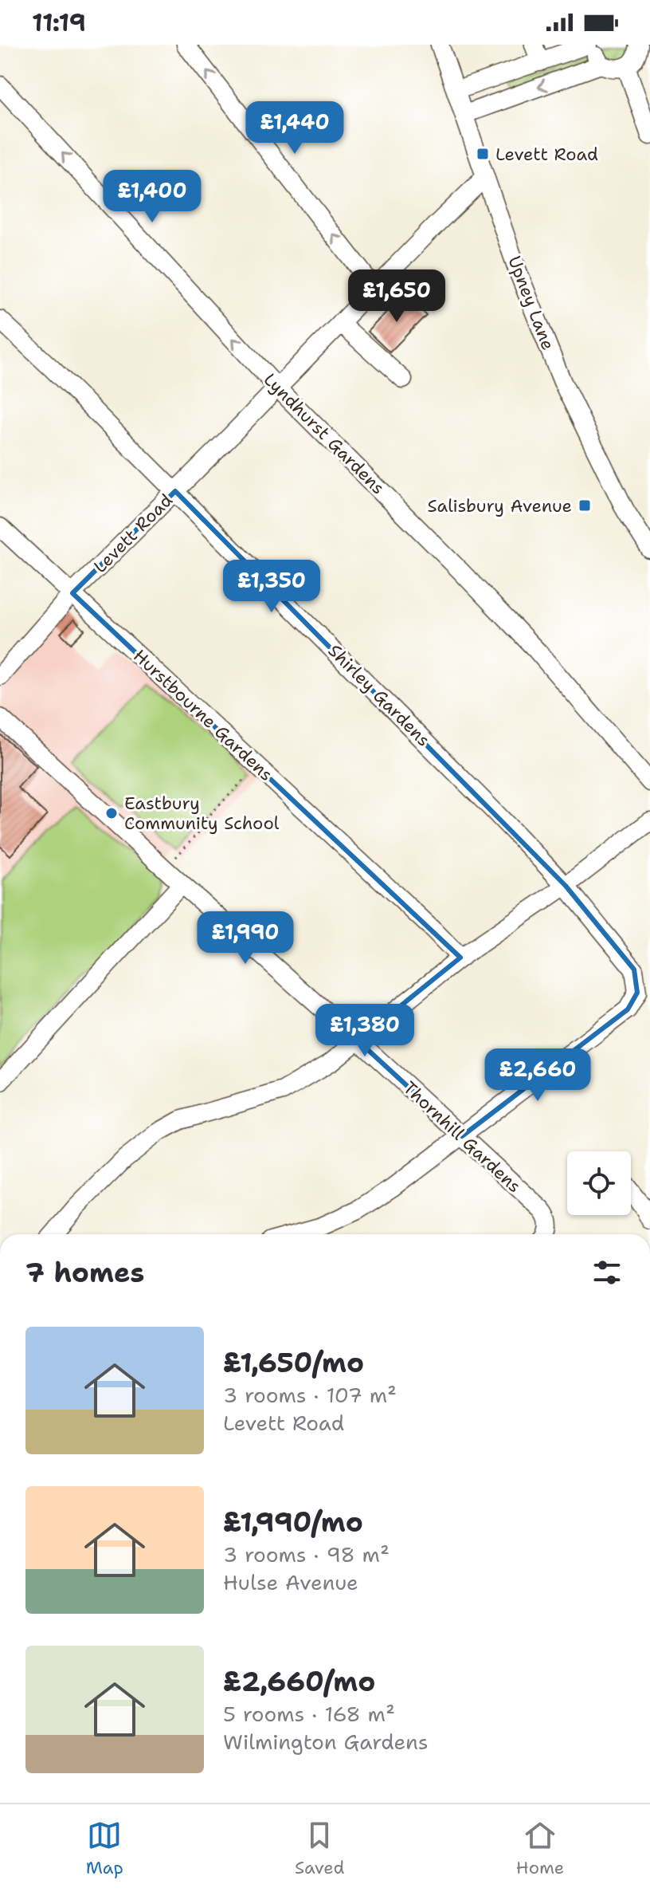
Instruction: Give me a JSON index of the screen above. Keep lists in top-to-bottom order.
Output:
{
  "streets": {
    "street": [
      "Upney Lane",
      "Lyndhurst Gardens",
      "Levett Road",
      "Shirley Gardens",
      "Hurstbourne Gardens",
      "Thornhill Gardens"
    ]
  },
  "crossings": [
    ["Upney Lane", "Levett Road"],
    ["Lyndhurst Gardens", "Levett Road"],
    ["Levett Road", "Shirley Gardens"],
    ["Levett Road", "Hurstbourne Gardens"],
    ["Shirley Gardens", "Thornhill Gardens"]
  ],
  "places": {
    "transit": ["Levett Road", "Salisbury Avenue"],
    "other": ["Eastbury Community School"]
  },
  "page": {
    "status": "11:19",
    "price": [
      "£1,440",
      "£1,400",
      "£1,650",
      "£1,350",
      "£1,990",
      "£1,380",
      "£2,660"
    ],
    "heading": "7 homes",
    "list": [
      {
        "name": "£1,650/mo",
        "note": "3 rooms · 107 m² · Levett Road"
      },
      {
        "name": "£1,990/mo",
        "note": "3 rooms · 98 m² · Hulse Avenue"
      },
      {
        "name": "£2,660/mo",
        "note": "5 rooms · 168 m² · Wilmington Gardens"
      }
    ],
    "tabs": ["Map", "Saved", "Home"]
  }
}
